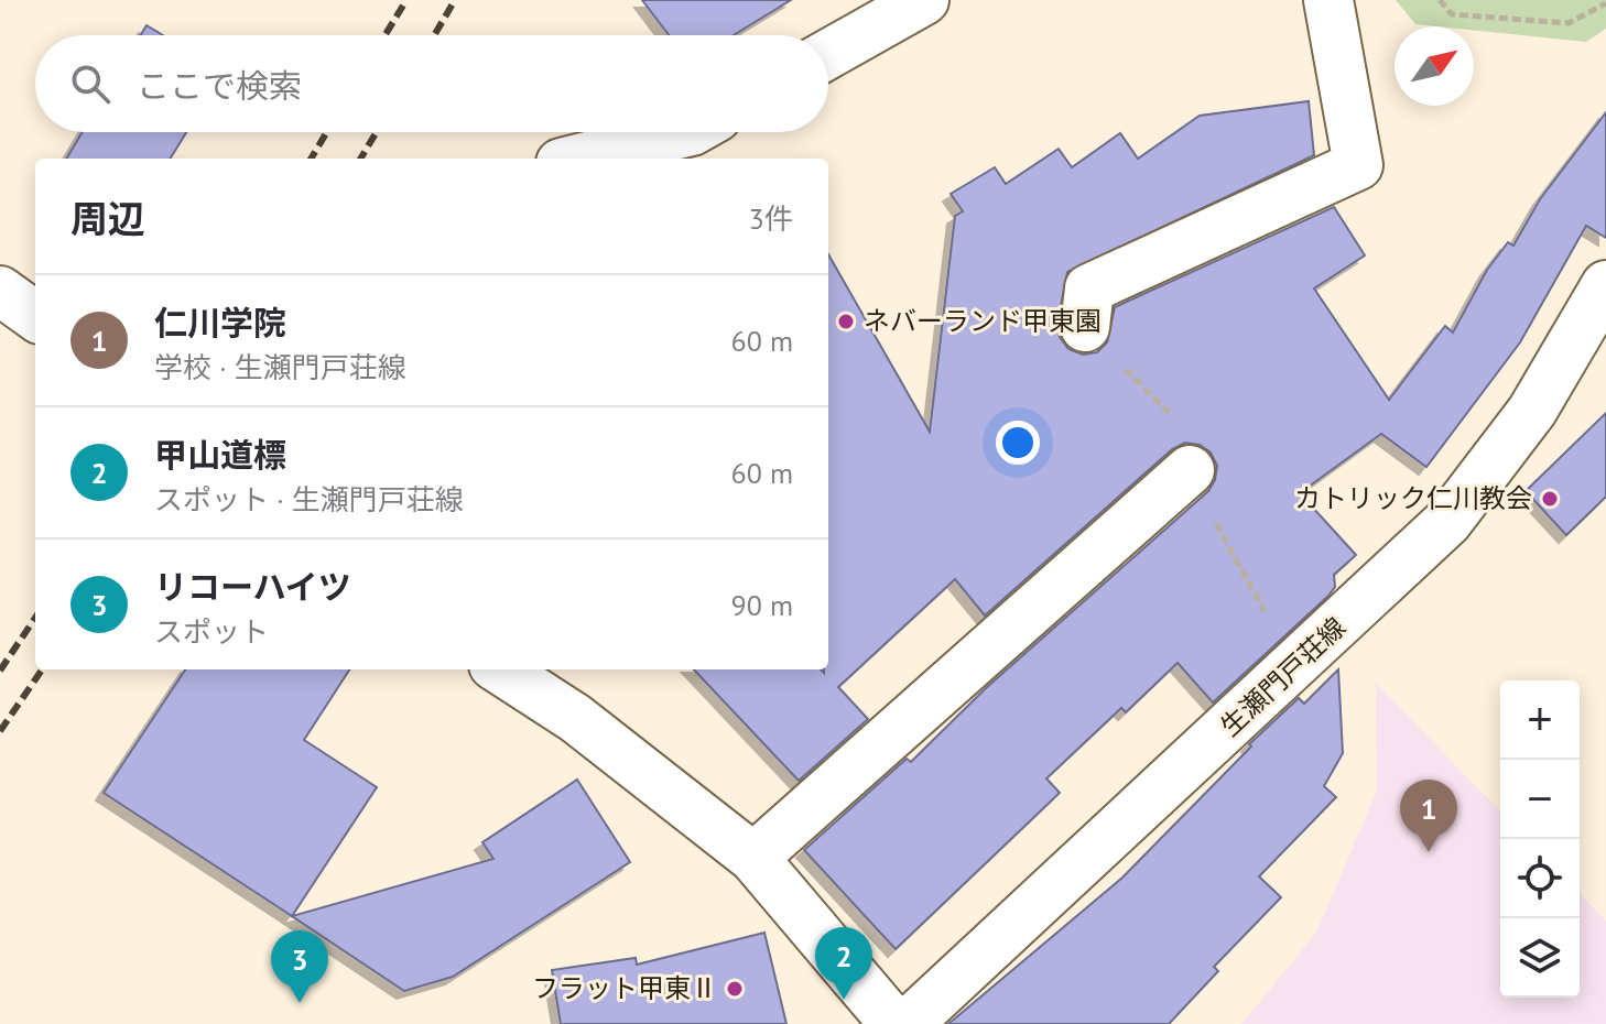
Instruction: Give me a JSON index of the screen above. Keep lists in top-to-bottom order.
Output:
{
  "streets": {
    "street": ["生瀬門戸荘線"]
  },
  "places": ["ネバーランド甲東園", "カトリック仁川教会", "フラット甲東Ⅱ"],
  "north": "top right",
  "page": {
    "search": "ここで検索",
    "heading": ["周辺", "3件"],
    "list": [
      {
        "mark": "1",
        "name": "仁川学院",
        "note": "学校 · 生瀬門戸荘線",
        "value": "60 m"
      },
      {
        "mark": "2",
        "name": "甲山道標",
        "note": "スポット · 生瀬門戸荘線",
        "value": "60 m"
      },
      {
        "mark": "3",
        "name": "リコーハイツ",
        "note": "スポット",
        "value": "90 m"
      }
    ],
    "map_buttons": ["+", "−"],
    "pins": ["1", "2", "3"]
  }
}
